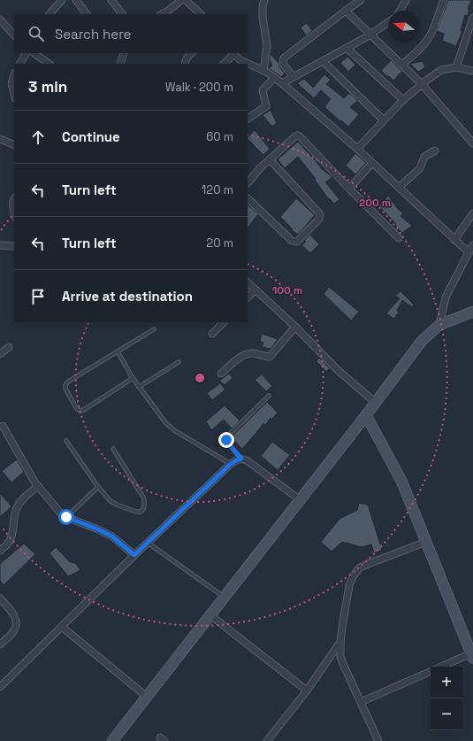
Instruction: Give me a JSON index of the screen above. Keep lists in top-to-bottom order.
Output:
{
  "north": "left",
  "page": {
    "search": "Search here",
    "heading": ["3 min", "Walk · 200 m"],
    "list": [
      ["Continue", "60 m"],
      ["Turn left", "120 m"],
      ["Turn left", "20 m"],
      "Arrive at destination"
    ],
    "map_buttons": ["+", "−"]
  },
  "rings": ["200 m", "100 m"]
}
